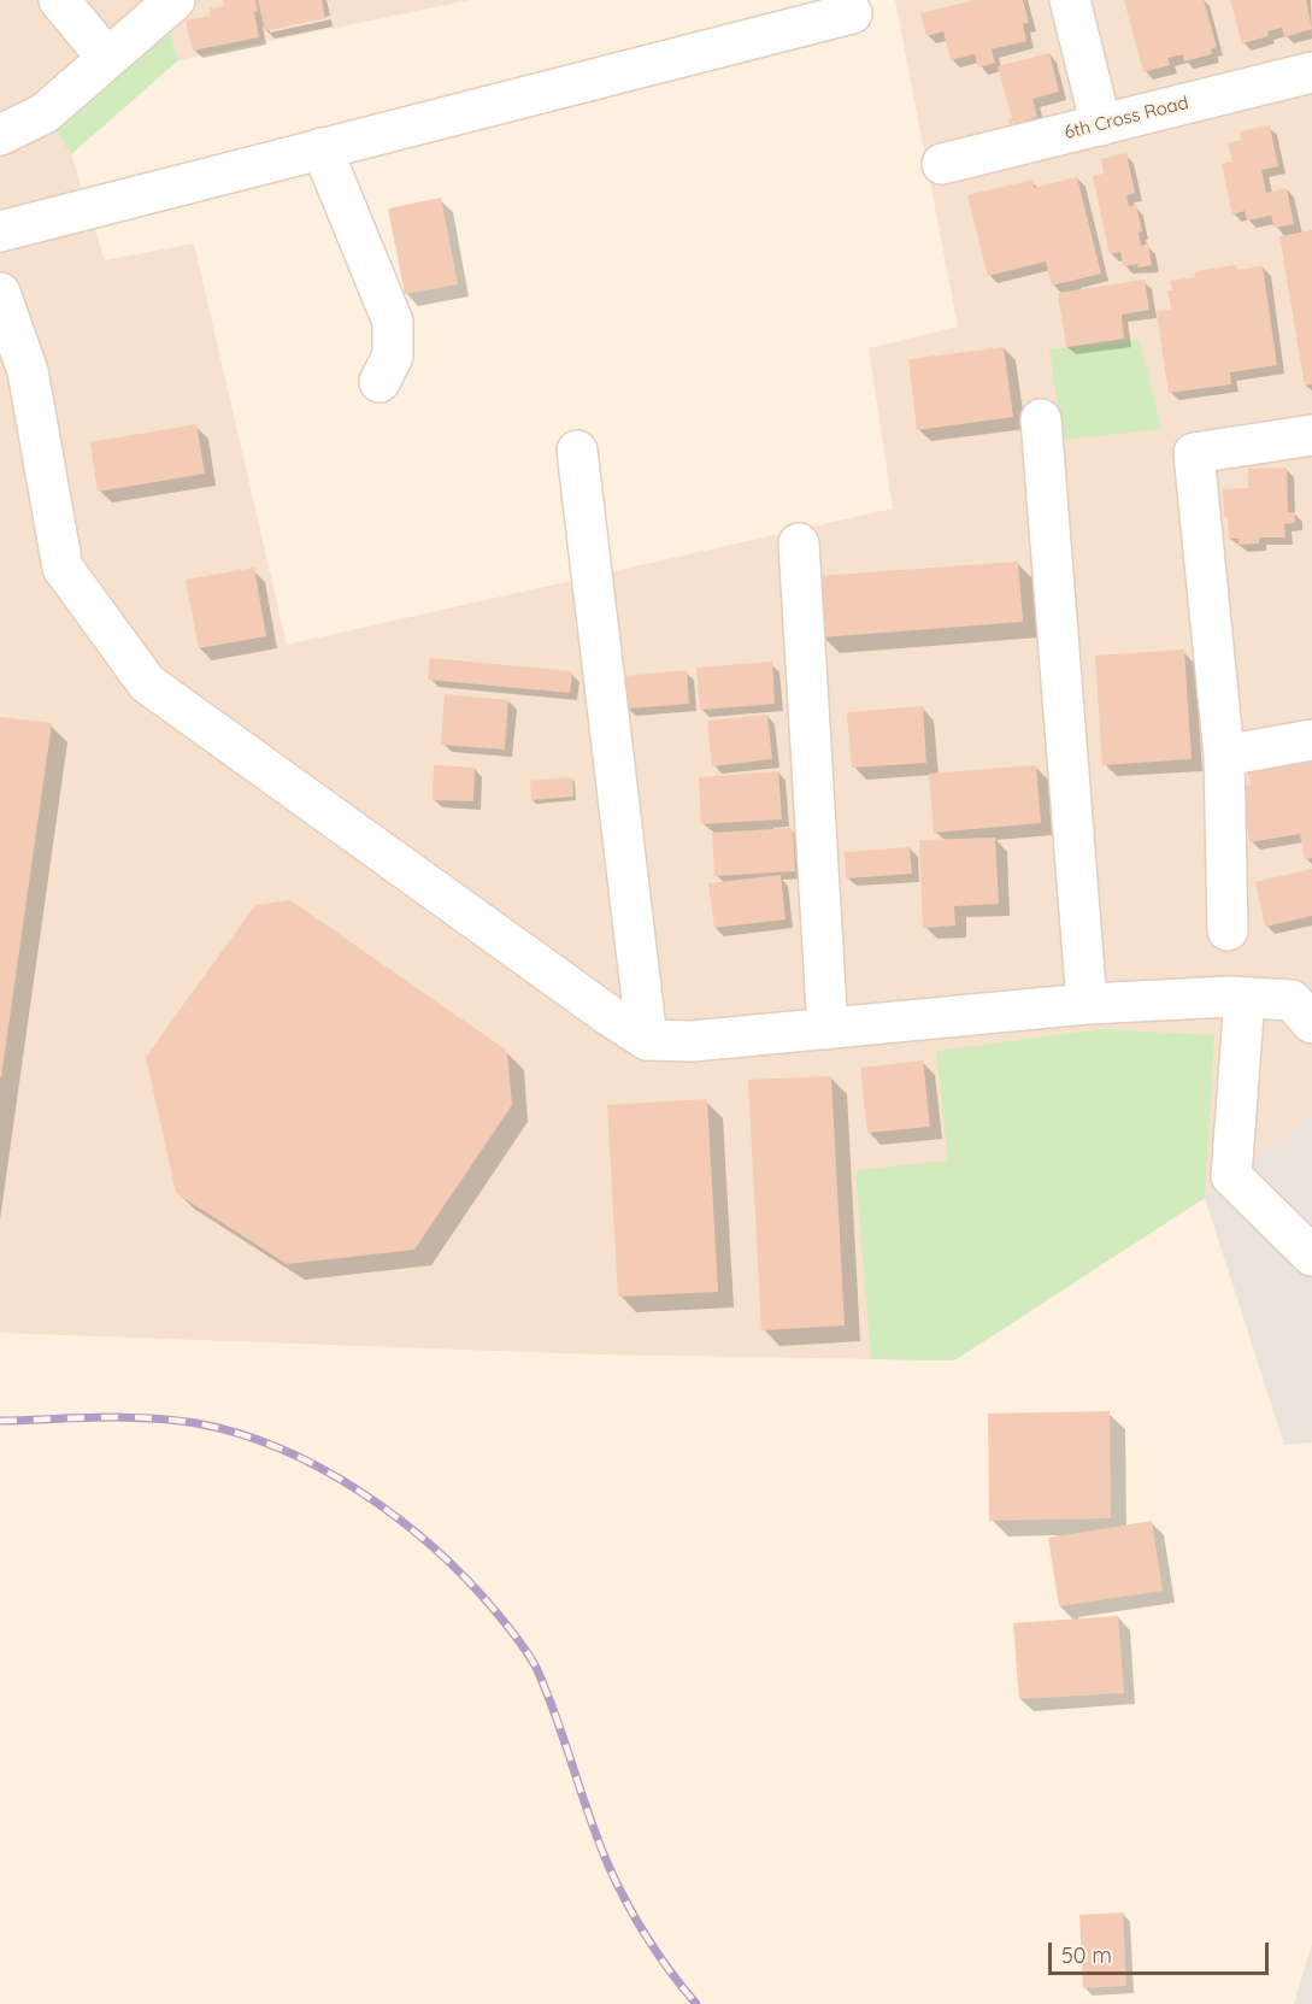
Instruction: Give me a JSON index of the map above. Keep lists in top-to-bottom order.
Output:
{
  "streets": {
    "street": ["6th Cross Road"]
  },
  "scale_bar": "50 m"
}
